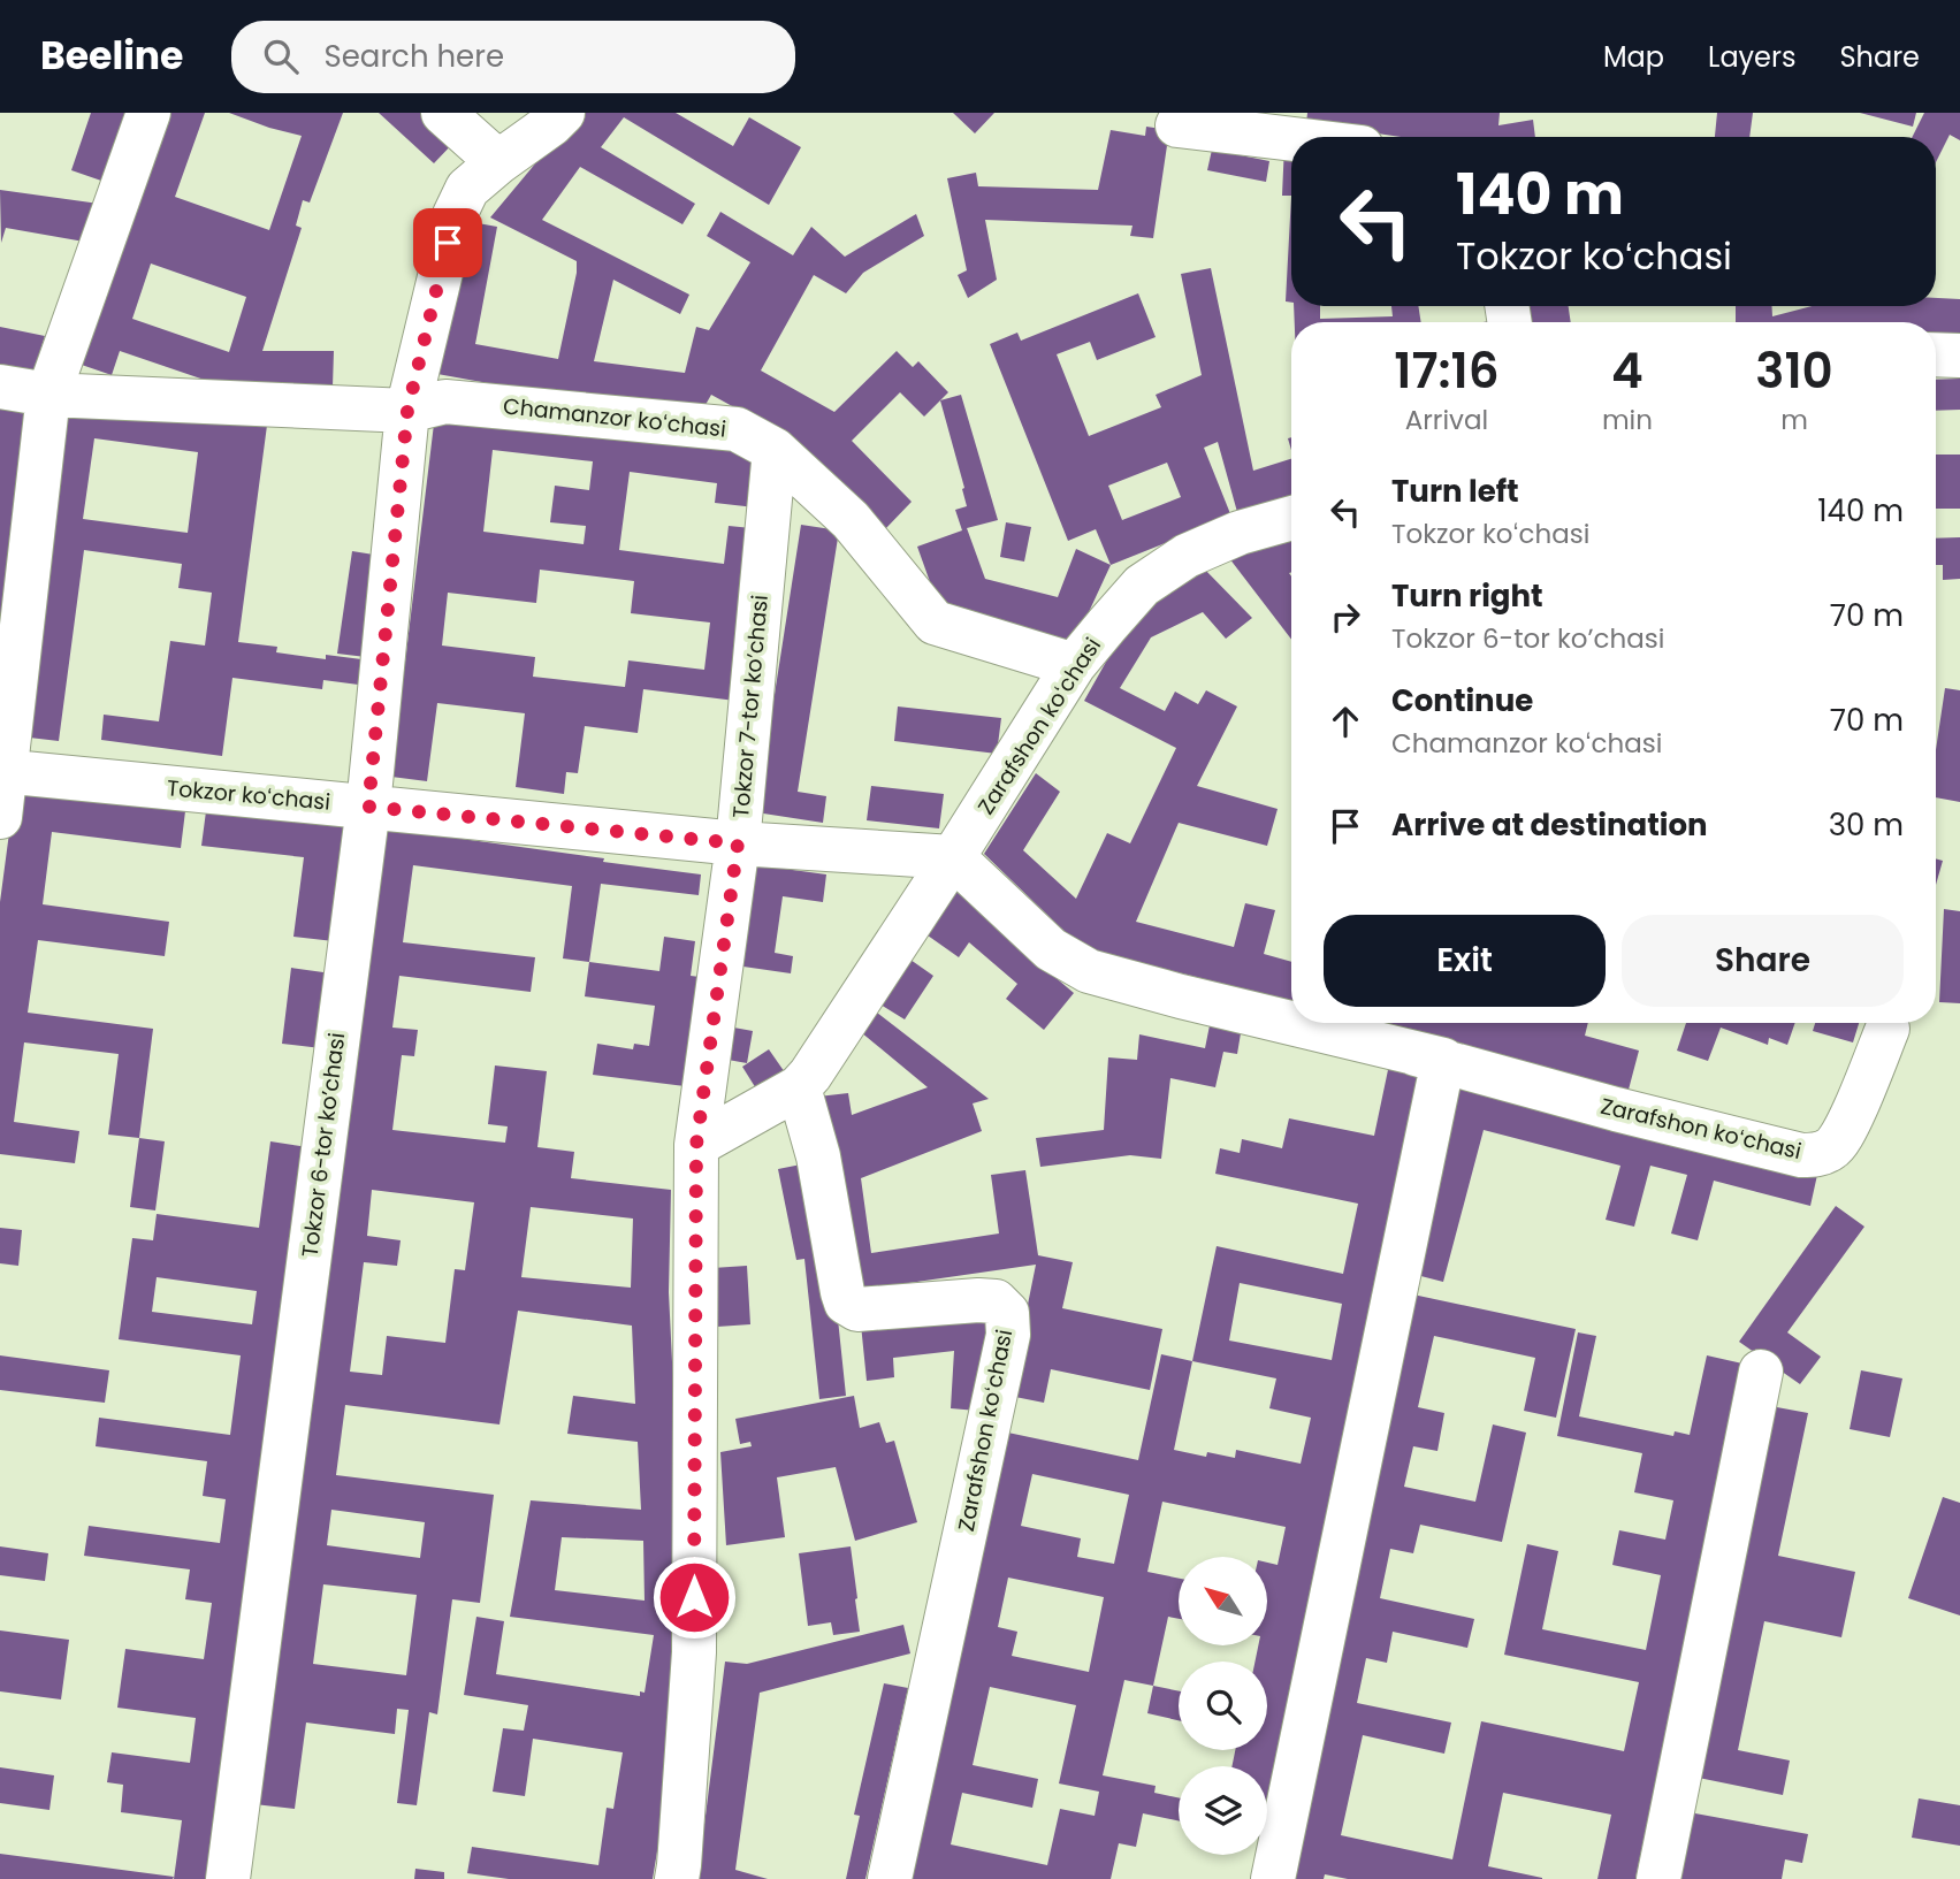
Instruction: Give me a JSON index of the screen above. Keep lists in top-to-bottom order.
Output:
{
  "streets": {
    "street": [
      "Chamanzor koʻchasi",
      "Tokzor 7-tor koʼchasi",
      "Zarafshon koʻchasi",
      "Tokzor koʻchasi",
      "Tokzor 6-tor koʼchasi"
    ]
  },
  "crossings": [
    ["Chamanzor koʻchasi", "Tokzor 7-tor koʼchasi"],
    ["Chamanzor koʻchasi", "Zarafshon koʻchasi"],
    ["Chamanzor koʻchasi", "Tokzor 6-tor koʼchasi"],
    ["Tokzor 7-tor koʼchasi", "Tokzor koʻchasi"],
    ["Tokzor koʻchasi", "Tokzor 6-tor koʼchasi"]
  ],
  "north": "top left",
  "page": {
    "header": "Beeline",
    "search": "Search here",
    "nav": ["Map", "Layers", "Share"],
    "turn": ["140 m", "Tokzor koʻchasi"],
    "eta": [
      "17:16",
      "Arrival",
      "4",
      "min",
      "310",
      "m"
    ],
    "list": [
      {
        "name": "Turn left",
        "note": "Tokzor koʻchasi",
        "value": "140 m"
      },
      {
        "name": "Turn right",
        "note": "Tokzor 6-tor koʼchasi",
        "value": "70 m"
      },
      {
        "name": "Continue",
        "note": "Chamanzor koʻchasi",
        "value": "70 m"
      },
      {
        "name": "Arrive at destination",
        "value": "30 m"
      }
    ],
    "buttons": ["Exit", "Share"]
  }
}
